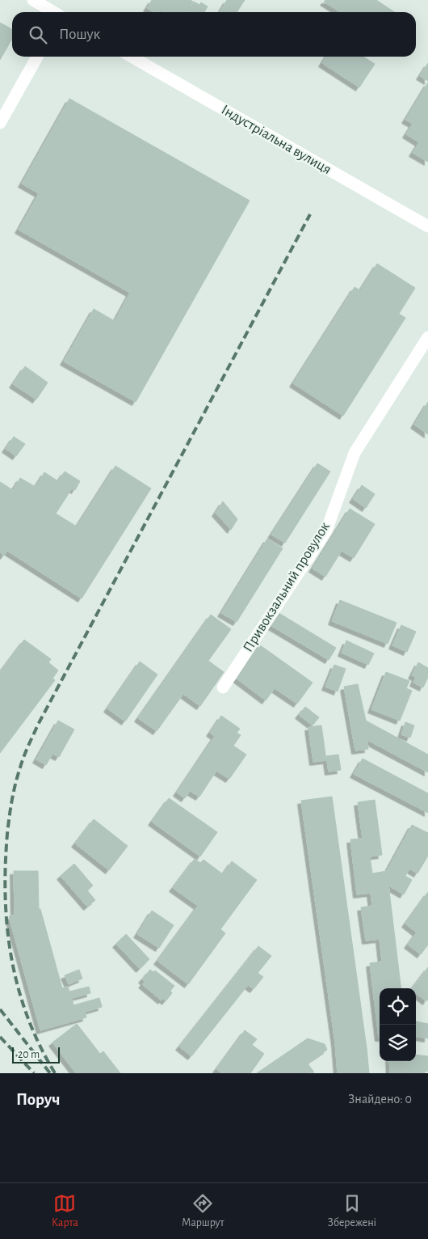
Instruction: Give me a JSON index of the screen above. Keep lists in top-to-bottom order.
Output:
{
  "streets": {
    "street": ["Індустріальна вулиця", "Привокзальний провулок"]
  },
  "scale_bar": "20 m",
  "page": {
    "search": "Пошук",
    "scale": "20 m",
    "heading": ["Поруч", "Знайдено: 0"],
    "nav": ["Карта", "Маршрут", "Збережені"]
  }
}
